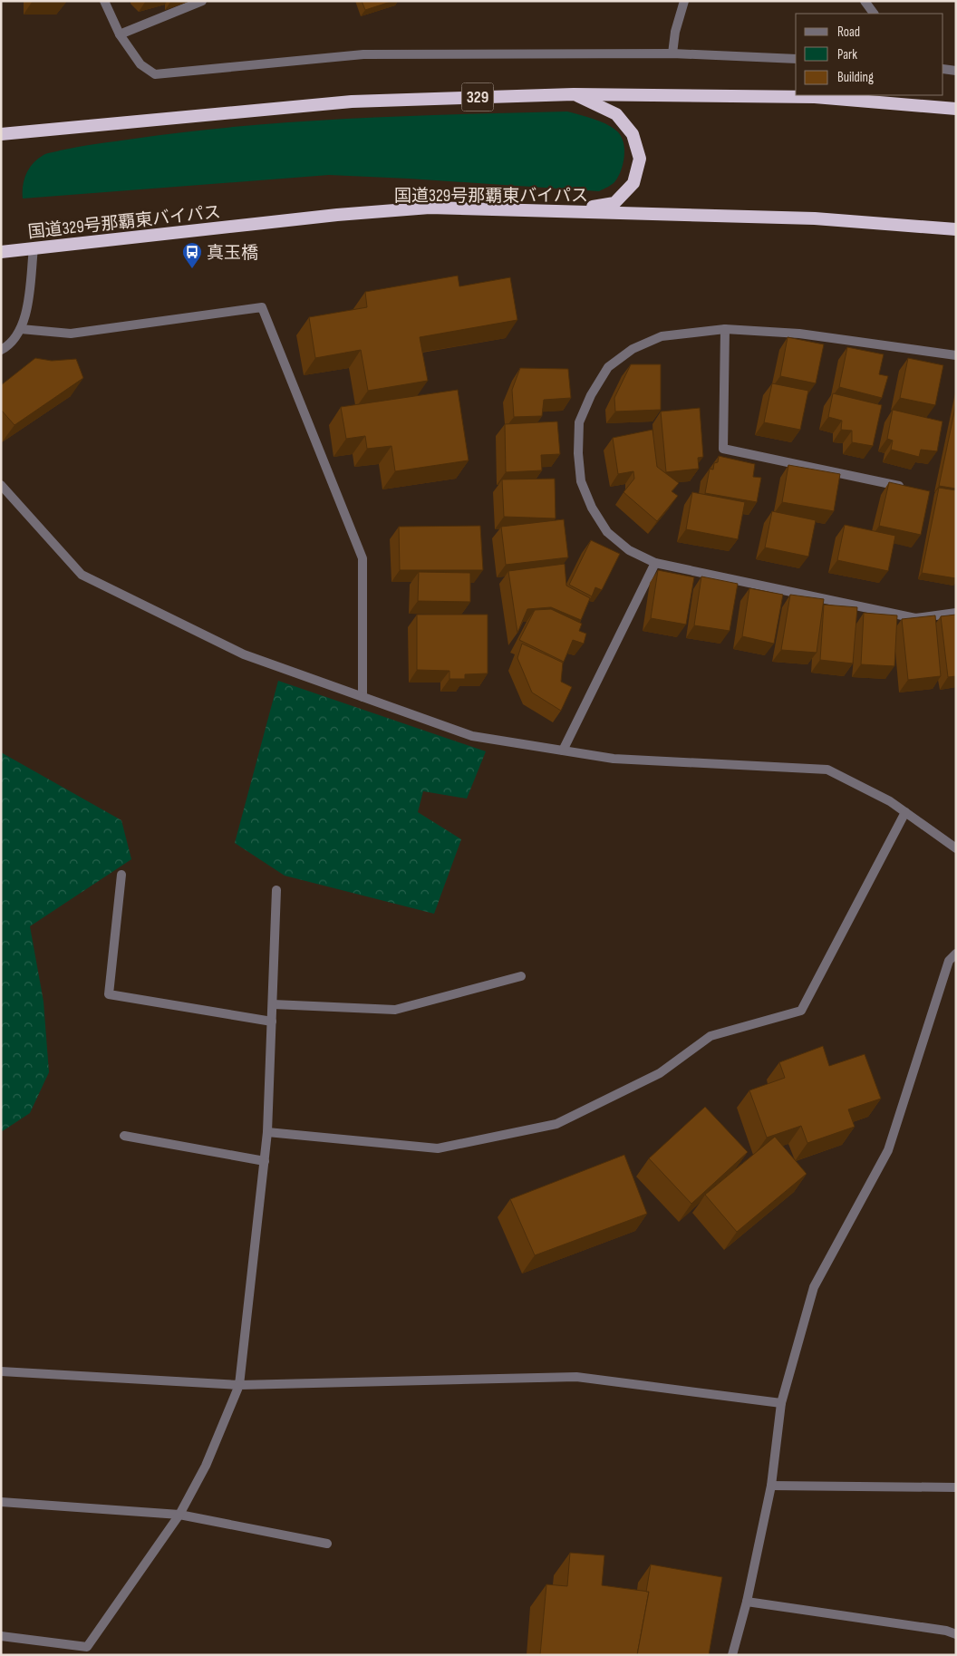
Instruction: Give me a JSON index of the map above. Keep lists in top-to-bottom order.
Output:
{
  "streets": {
    "highway": ["329", "国道329号那覇東バイパス"]
  },
  "places": {
    "bus stop": ["真玉橋"]
  },
  "legend": ["Road", "Park", "Building"]
}
